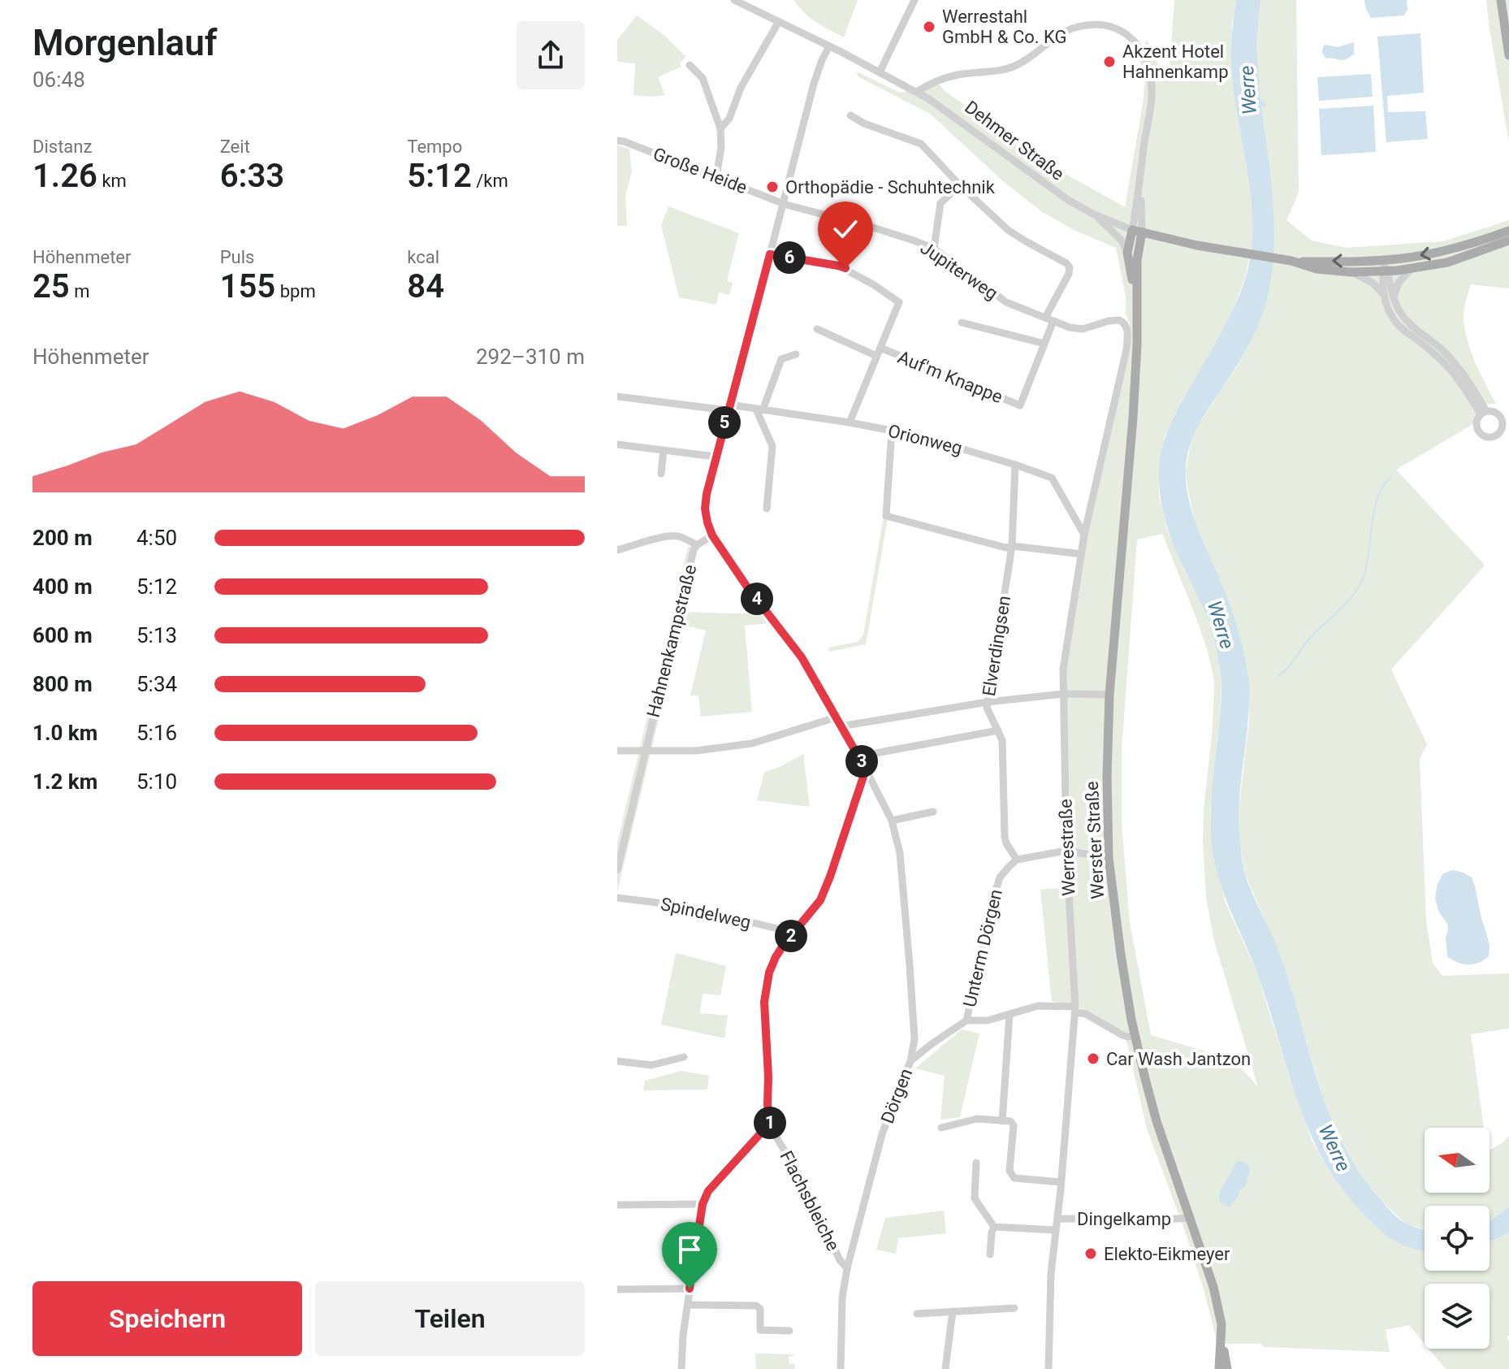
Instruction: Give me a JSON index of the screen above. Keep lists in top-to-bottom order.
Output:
{
  "streets": {
    "main road": ["Dehmer Straße", "Werster Straße"],
    "street": [
      "Große Heide",
      "Jupiterweg",
      "Auf'm Knappe",
      "Orionweg",
      "Hahnenkampstraße",
      "Elverdingsen",
      "Werrestraße",
      "Spindelweg",
      "Unterm Dörgen",
      "Dörgen",
      "Flachsbleiche",
      "Dingelkamp"
    ]
  },
  "crossings": [
    ["Dehmer Straße", "Werster Straße"],
    ["Große Heide", "Jupiterweg"],
    ["Jupiterweg", "Werrestraße"],
    ["Auf'm Knappe", "Orionweg"],
    ["Orionweg", "Elverdingsen"],
    ["Orionweg", "Werrestraße"],
    ["Hahnenkampstraße", "Dörgen"],
    ["Elverdingsen", "Unterm Dörgen"],
    ["Werster Straße", "Dingelkamp"],
    ["Werrestraße", "Dingelkamp"],
    ["Spindelweg", "Flachsbleiche"],
    ["Dörgen", "Flachsbleiche"]
  ],
  "water": ["Werre"],
  "places": [
    "Werrestahl GmbH & Co. KG",
    "Akzent Hotel Hahnenkamp",
    "Orthopädie - Schuhtechnik",
    "Car Wash Jantzon",
    "Elekto-Eikmeyer"
  ],
  "north": "left",
  "page": {
    "heading": ["Morgenlauf", "06:48"],
    "stats": [
      ["Distanz", "1.26 km"],
      ["Zeit", "6:33"],
      ["Tempo", "5:12 /km"],
      ["Höhenmeter", "25 m"],
      ["Puls", "155 bpm"],
      ["kcal", "84"]
    ],
    "pins": [
      "6",
      "5",
      "4",
      "3",
      "2",
      "1"
    ],
    "chart": ["Höhenmeter", "292–310 m"],
    "list": [
      {
        "name": "200 m",
        "note": "4:50"
      },
      {
        "name": "400 m",
        "note": "5:12"
      },
      {
        "name": "600 m",
        "note": "5:13"
      },
      {
        "name": "800 m",
        "note": "5:34"
      },
      {
        "name": "1.0 km",
        "note": "5:16"
      },
      {
        "name": "1.2 km",
        "note": "5:10"
      }
    ],
    "buttons": ["Speichern", "Teilen"]
  }
}
